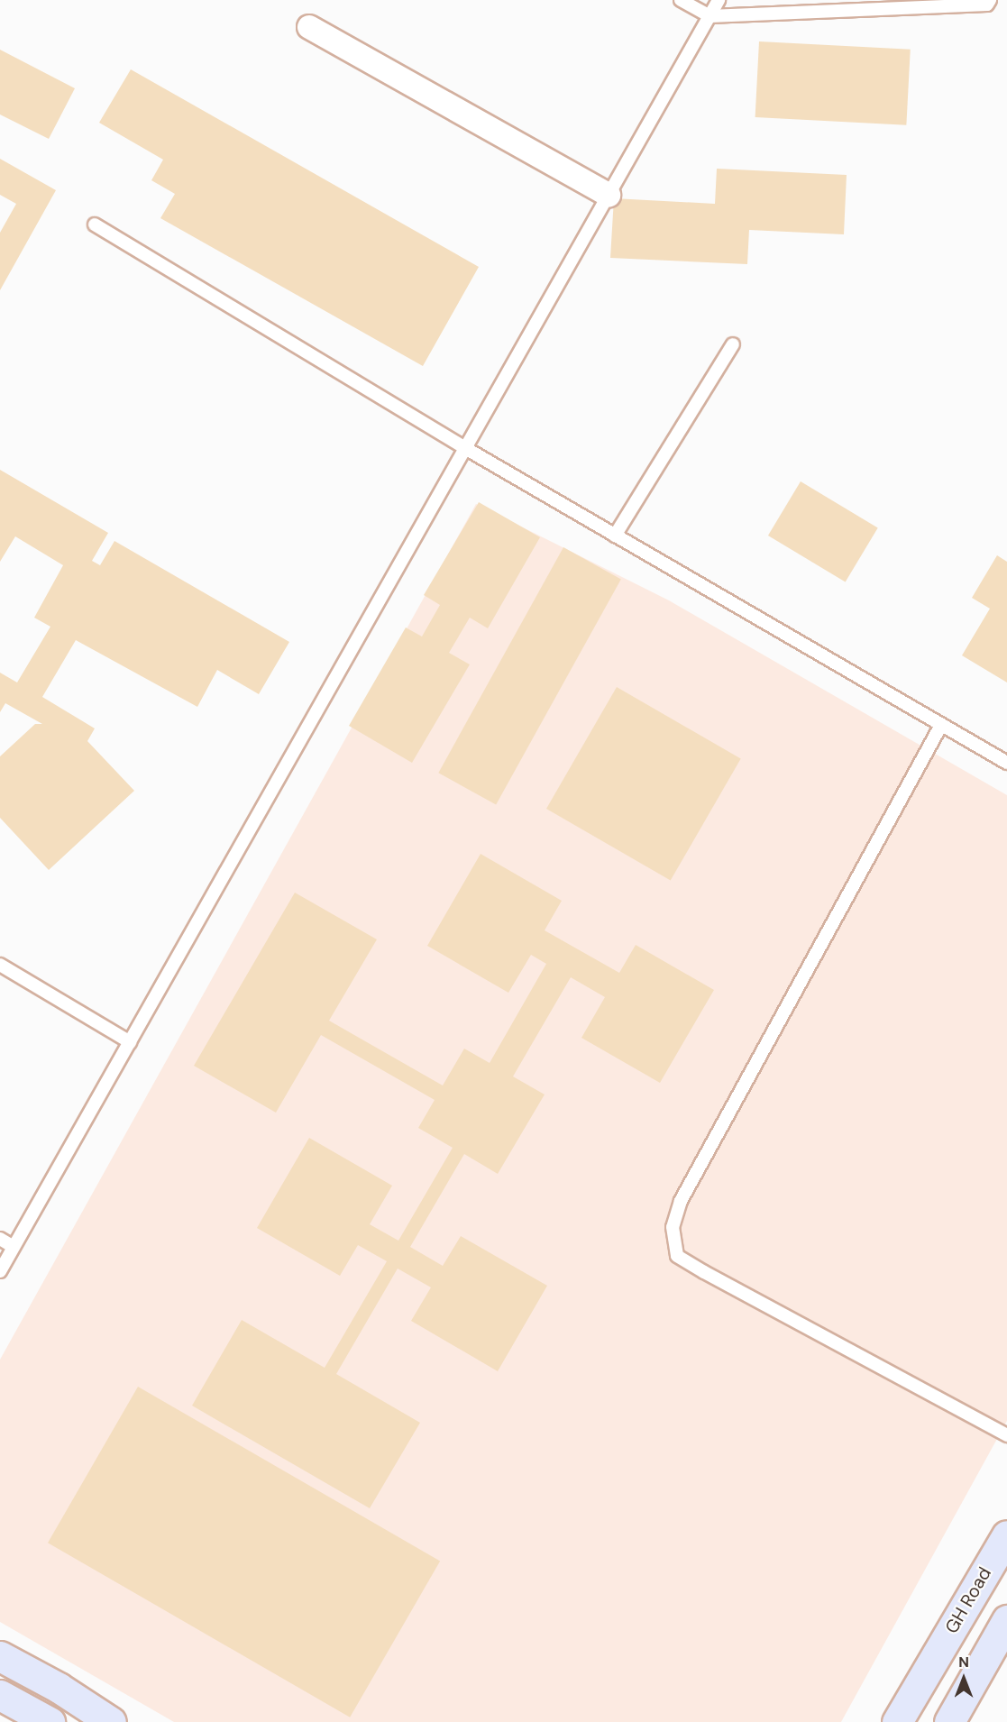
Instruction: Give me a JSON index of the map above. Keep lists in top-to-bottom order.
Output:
{
  "streets": {
    "main road": ["GH Road"]
  },
  "north": "top"
}
